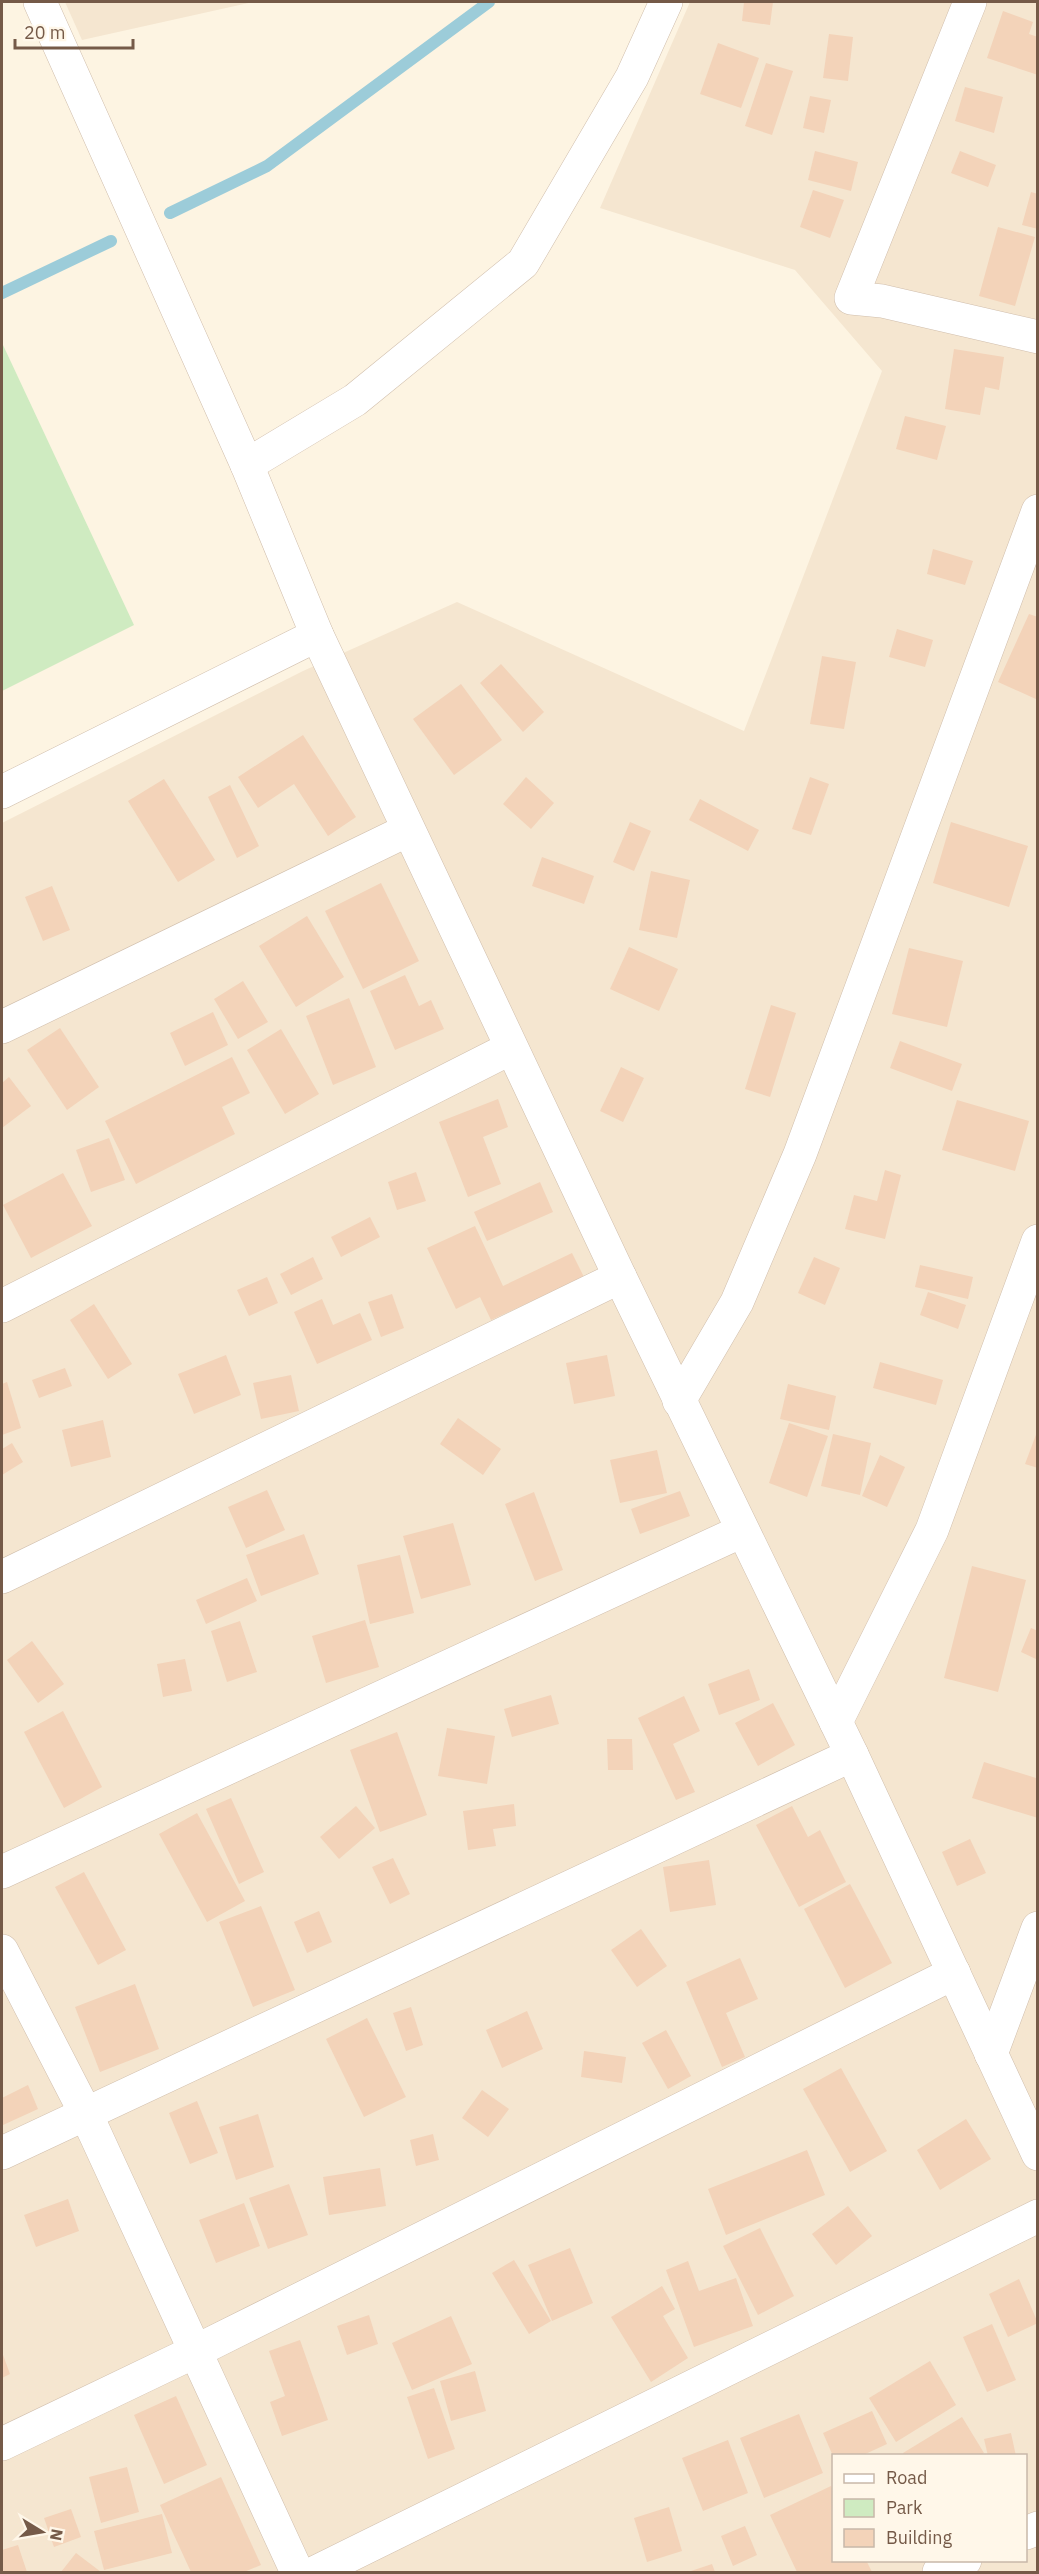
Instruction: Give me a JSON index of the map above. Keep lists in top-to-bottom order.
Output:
{
  "legend": ["Road", "Park", "Building"],
  "scale_bar": "20 m",
  "north": "right"
}
